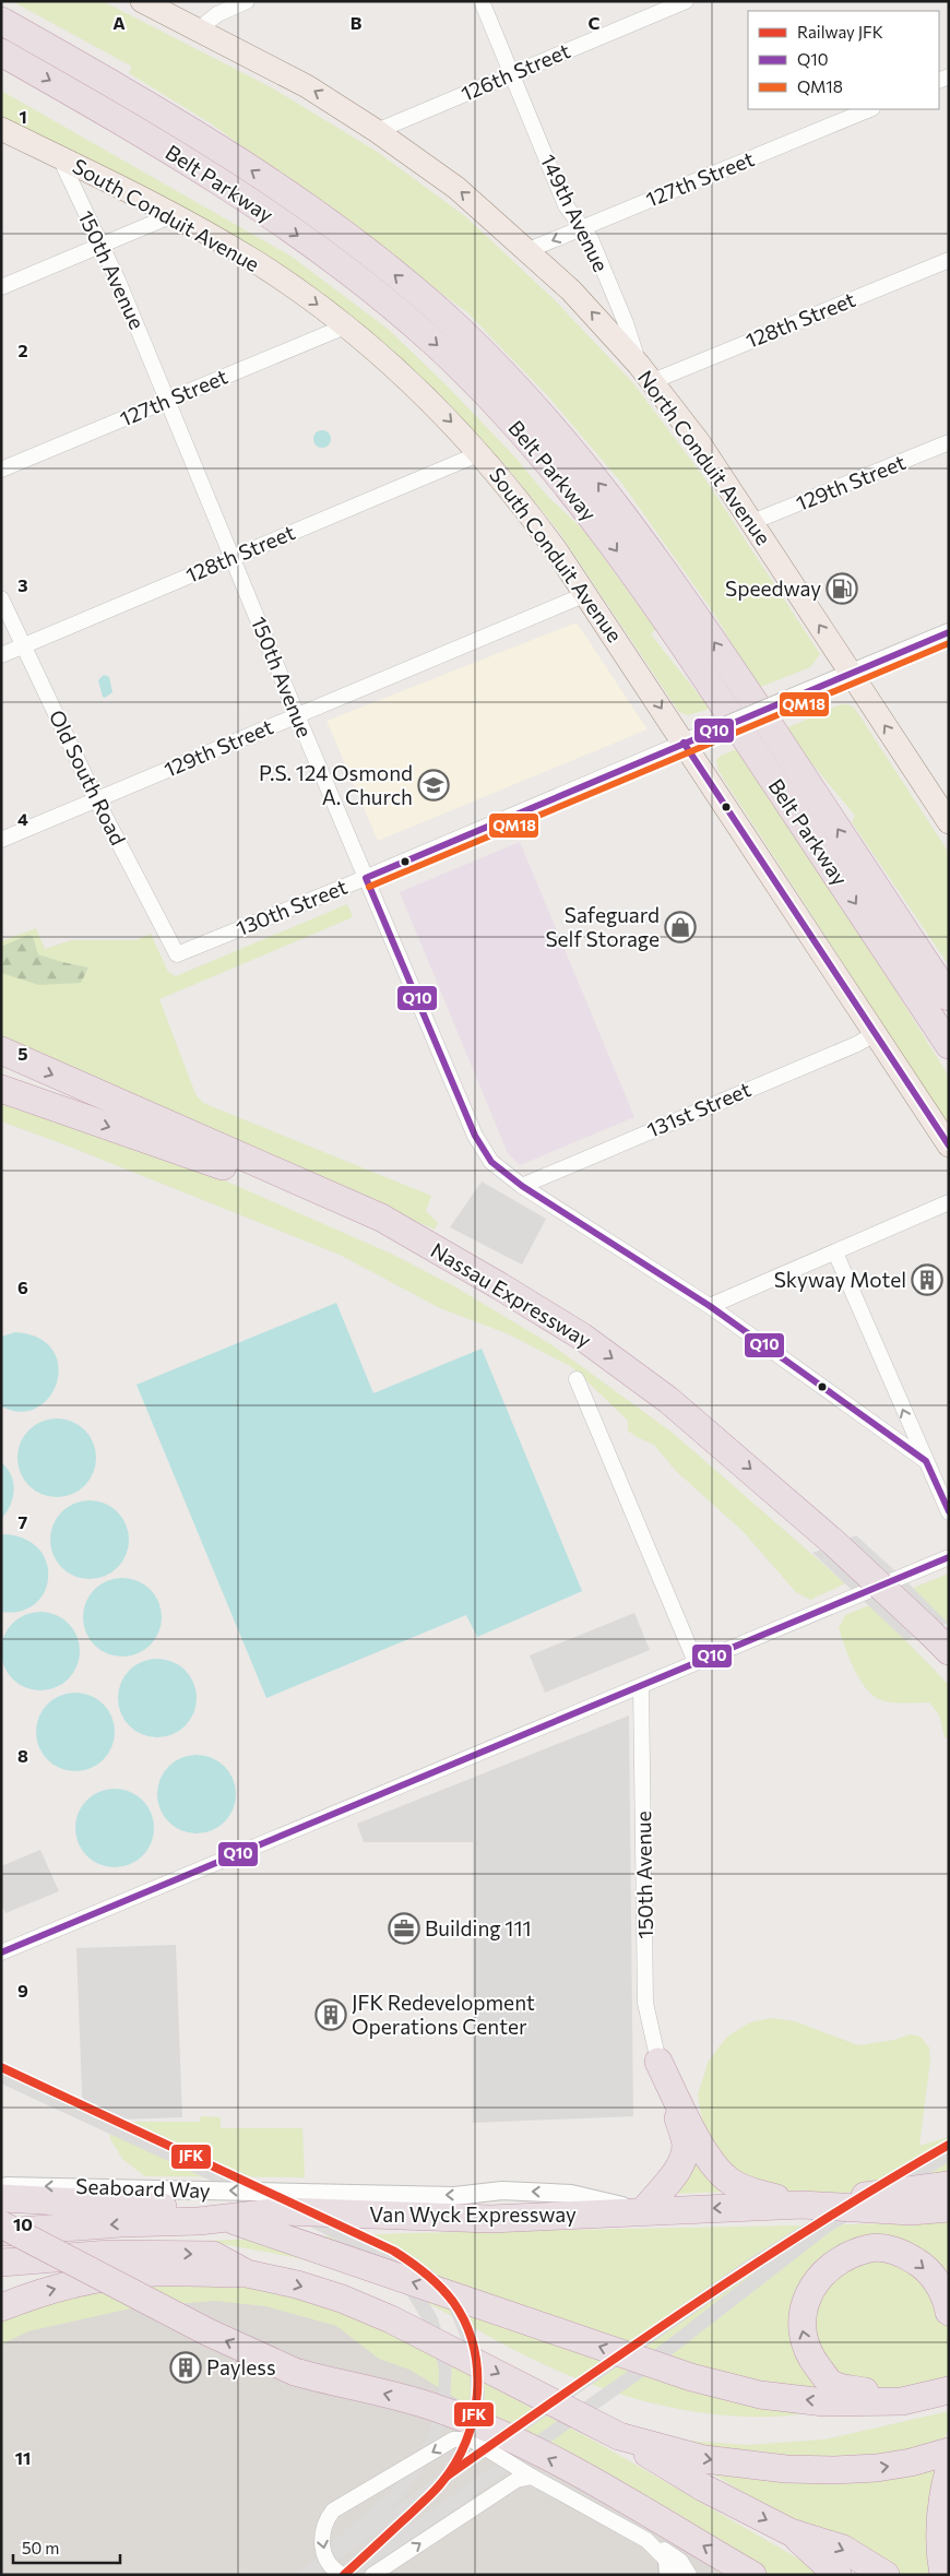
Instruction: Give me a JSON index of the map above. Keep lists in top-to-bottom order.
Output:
{
  "streets": {
    "highway": ["Belt Parkway", "Nassau Expressway", "Van Wyck Expressway"],
    "main road": ["South Conduit Avenue", "North Conduit Avenue"],
    "street": [
      "126th Street",
      "127th Street",
      "149th Avenue",
      "150th Avenue",
      "128th Street",
      "129th Street",
      "Old South Road",
      "130th Street",
      "131st Street",
      "Seaboard Way"
    ]
  },
  "crossings": [
    ["126th Street", "149th Avenue"],
    ["126th Street", "North Conduit Avenue"],
    ["127th Street", "149th Avenue"],
    ["127th Street", "South Conduit Avenue"],
    ["127th Street", "150th Avenue"],
    ["127th Street", "North Conduit Avenue"],
    ["149th Avenue", "128th Street"],
    ["149th Avenue", "North Conduit Avenue"],
    ["South Conduit Avenue", "150th Avenue"],
    ["South Conduit Avenue", "128th Street"],
    ["South Conduit Avenue", "129th Street"],
    ["South Conduit Avenue", "130th Street"],
    ["South Conduit Avenue", "131st Street"],
    ["150th Avenue", "128th Street"],
    ["150th Avenue", "129th Street"],
    ["150th Avenue", "130th Street"],
    ["150th Avenue", "131st Street"],
    ["128th Street", "North Conduit Avenue"],
    ["128th Street", "Old South Road"],
    ["North Conduit Avenue", "129th Street"],
    ["North Conduit Avenue", "130th Street"],
    ["129th Street", "Old South Road"],
    ["Old South Road", "130th Street"],
    ["Seaboard Way", "Van Wyck Expressway"]
  ],
  "one_way": ["South Conduit Avenue", "North Conduit Avenue", "Seaboard Way"],
  "places": {
    "fuel station": ["Speedway"],
    "school or university": ["P.S. 124 Osmond A. Church"],
    "shop": ["Safeguard Self Storage"],
    "building": ["Skyway Motel", "JFK Redevelopment Operations Center", "Payless"],
    "office": ["Building 111"]
  },
  "lines": ["transit line Q10", "transit line QM18", "rail line JFK"],
  "legend": ["Railway JFK", "Q10", "QM18"],
  "scale_bar": "50 m",
  "grid": {
    "columns": ["A", "B", "C"],
    "rows": [
      "1",
      "2",
      "3",
      "4",
      "5",
      "6",
      "7",
      "8",
      "9",
      "10",
      "11"
    ]
  }
}
